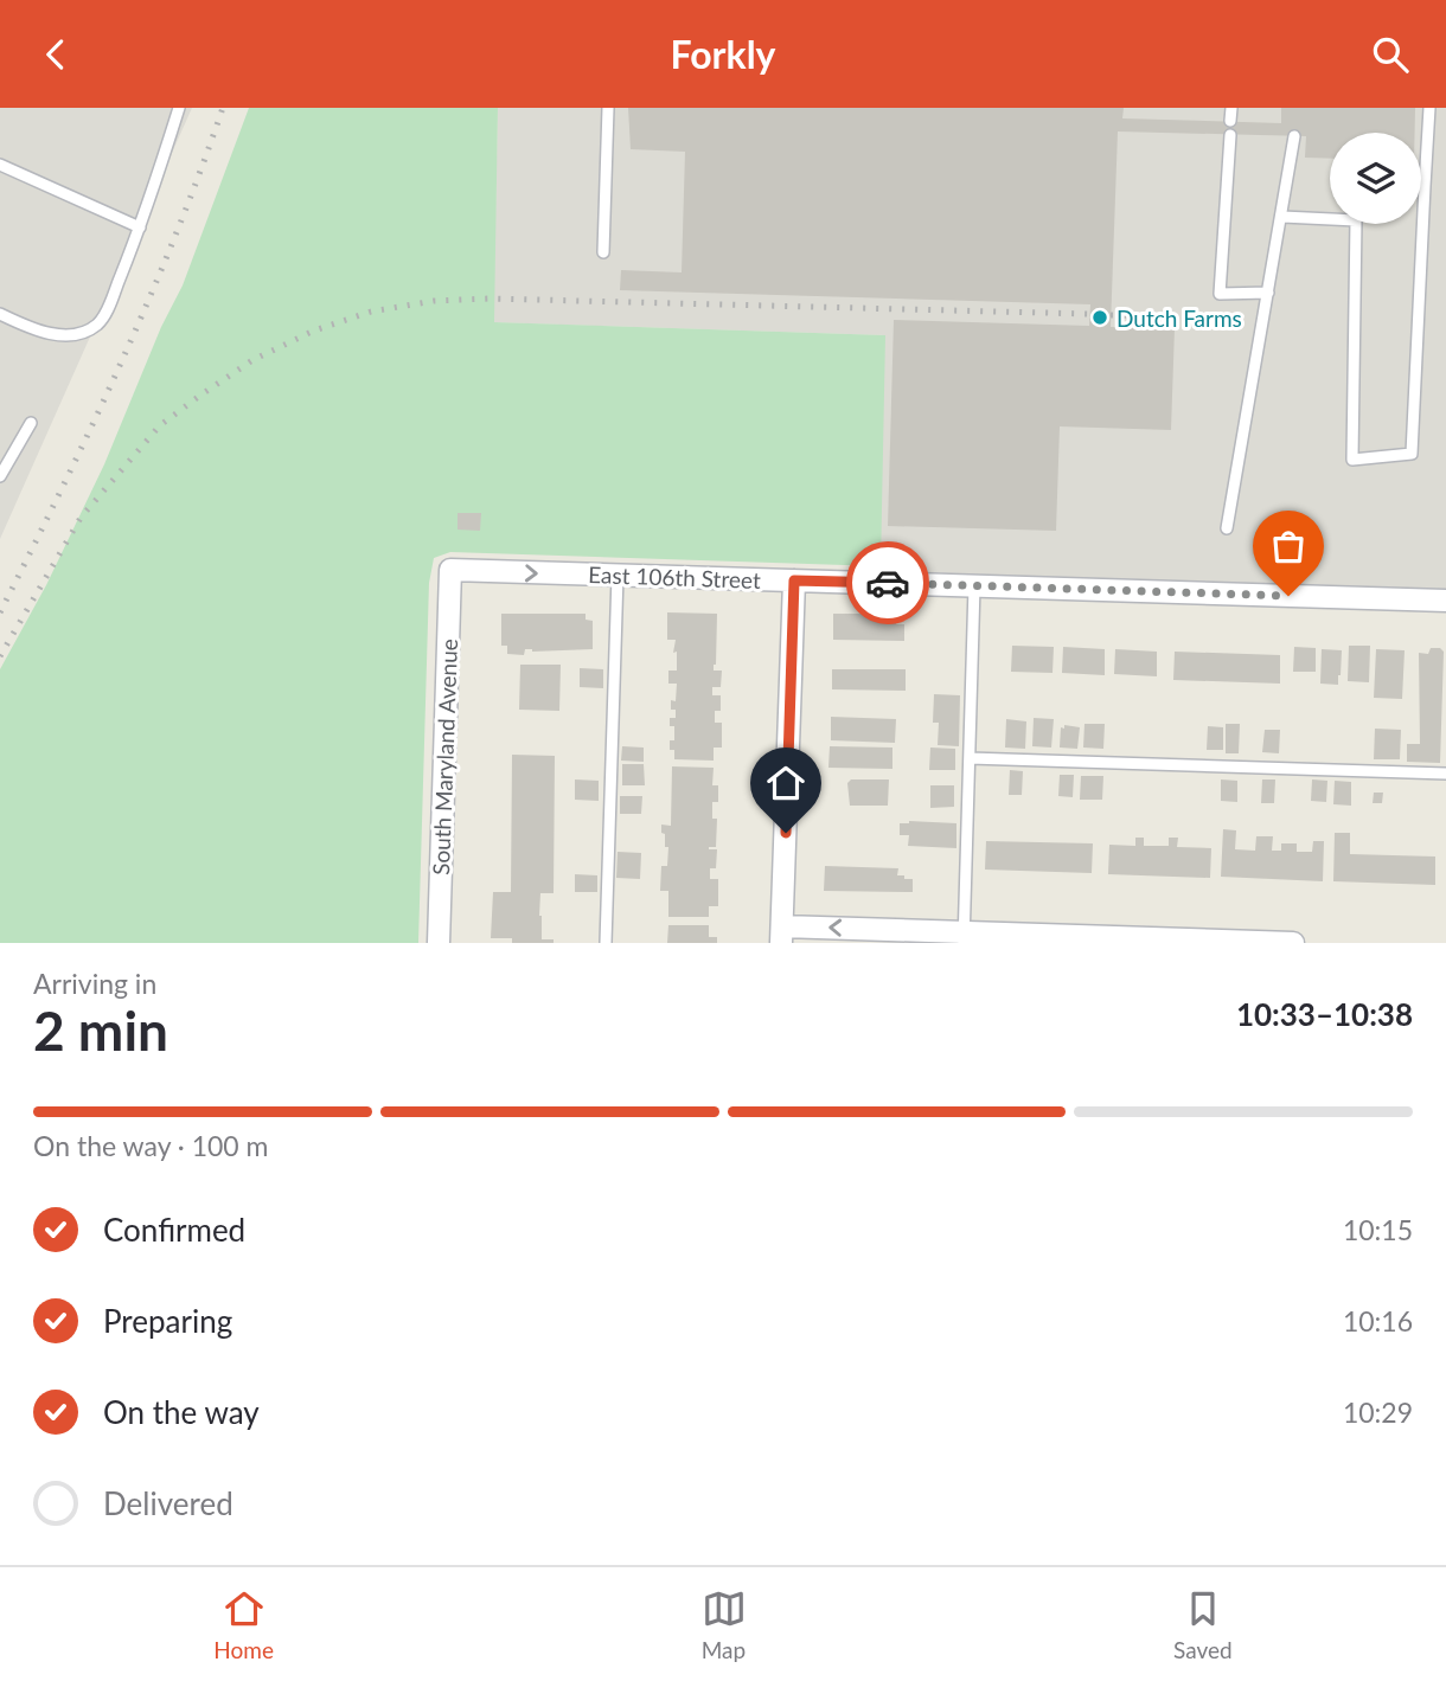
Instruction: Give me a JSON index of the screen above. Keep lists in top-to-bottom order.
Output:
{
  "streets": {
    "street": ["East 106th Street", "South Maryland Avenue"]
  },
  "crossings": [
    ["East 106th Street", "South Maryland Avenue"]
  ],
  "places": ["Dutch Farms"],
  "page": {
    "header": "Forkly",
    "heading": ["2 min", "Arriving in", "10:33–10:38"],
    "bar": "On the way · 100 m",
    "list": [
      ["Confirmed", "10:15"],
      ["Preparing", "10:16"],
      ["On the way", "10:29"],
      "Delivered"
    ],
    "tabs": ["Home", "Map", "Saved"]
  }
}
